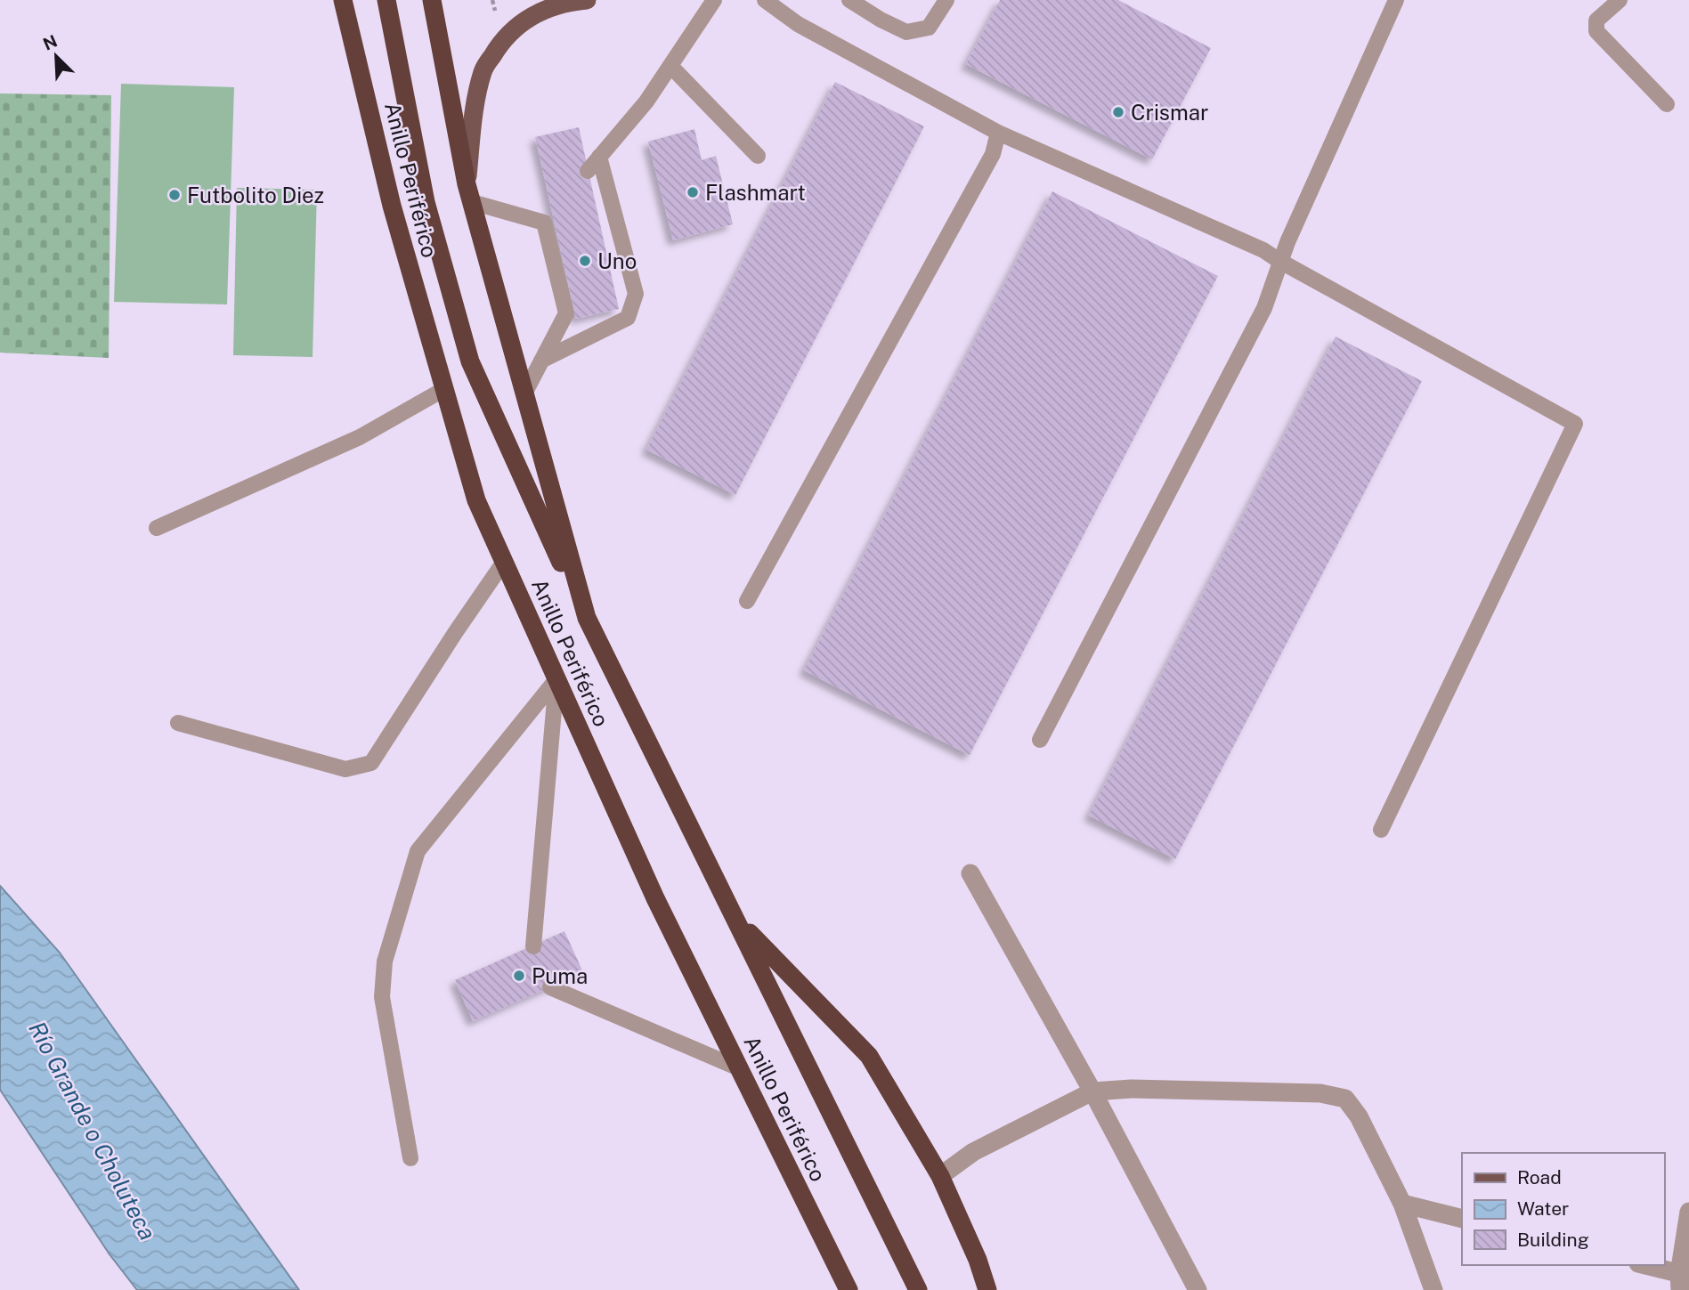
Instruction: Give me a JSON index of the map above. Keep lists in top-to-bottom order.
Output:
{
  "streets": {
    "highway": ["Anillo Periférico"]
  },
  "water": ["Río Grande o Choluteca"],
  "places": [
    "Crismar",
    "Flashmart",
    "Futbolito Diez",
    "Uno",
    "Puma"
  ],
  "legend": ["Road", "Water", "Building"],
  "north": "top left"
}
